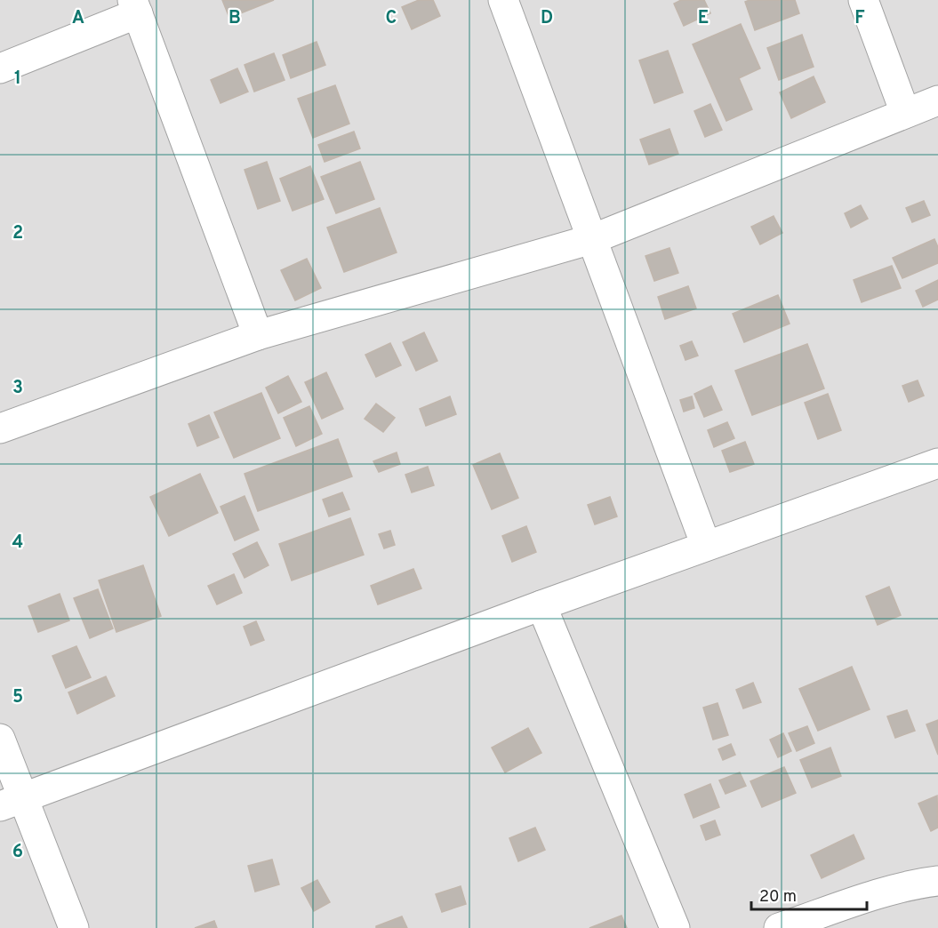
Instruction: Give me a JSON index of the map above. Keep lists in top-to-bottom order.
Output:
{
  "scale_bar": "20 m",
  "grid": {
    "columns": [
      "A",
      "B",
      "C",
      "D",
      "E",
      "F"
    ],
    "rows": [
      "1",
      "2",
      "3",
      "4",
      "5",
      "6"
    ]
  }
}
